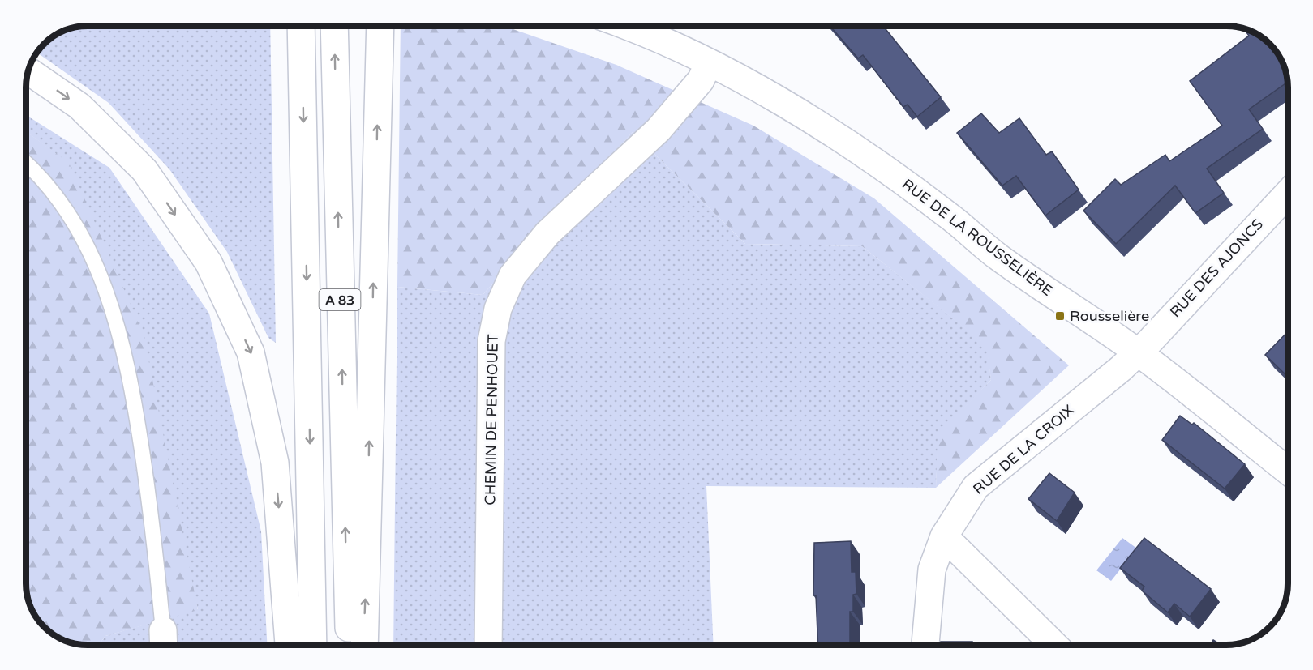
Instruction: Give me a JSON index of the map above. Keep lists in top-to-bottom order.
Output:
{
  "streets": {
    "main road": [
      "RUE DE LA ROUSSELIÈRE",
      "RUE DES AJONCS",
      "A 83",
      "CHEMIN DE PENHOUET",
      "RUE DE LA CROIX"
    ]
  },
  "crossings": [
    ["RUE DE LA ROUSSELIÈRE", "RUE DES AJONCS"],
    ["RUE DE LA ROUSSELIÈRE", "CHEMIN DE PENHOUET"],
    ["RUE DE LA ROUSSELIÈRE", "RUE DE LA CROIX"],
    ["RUE DES AJONCS", "RUE DE LA CROIX"]
  ],
  "places": {
    "transit": ["Rousselière"]
  }
}
